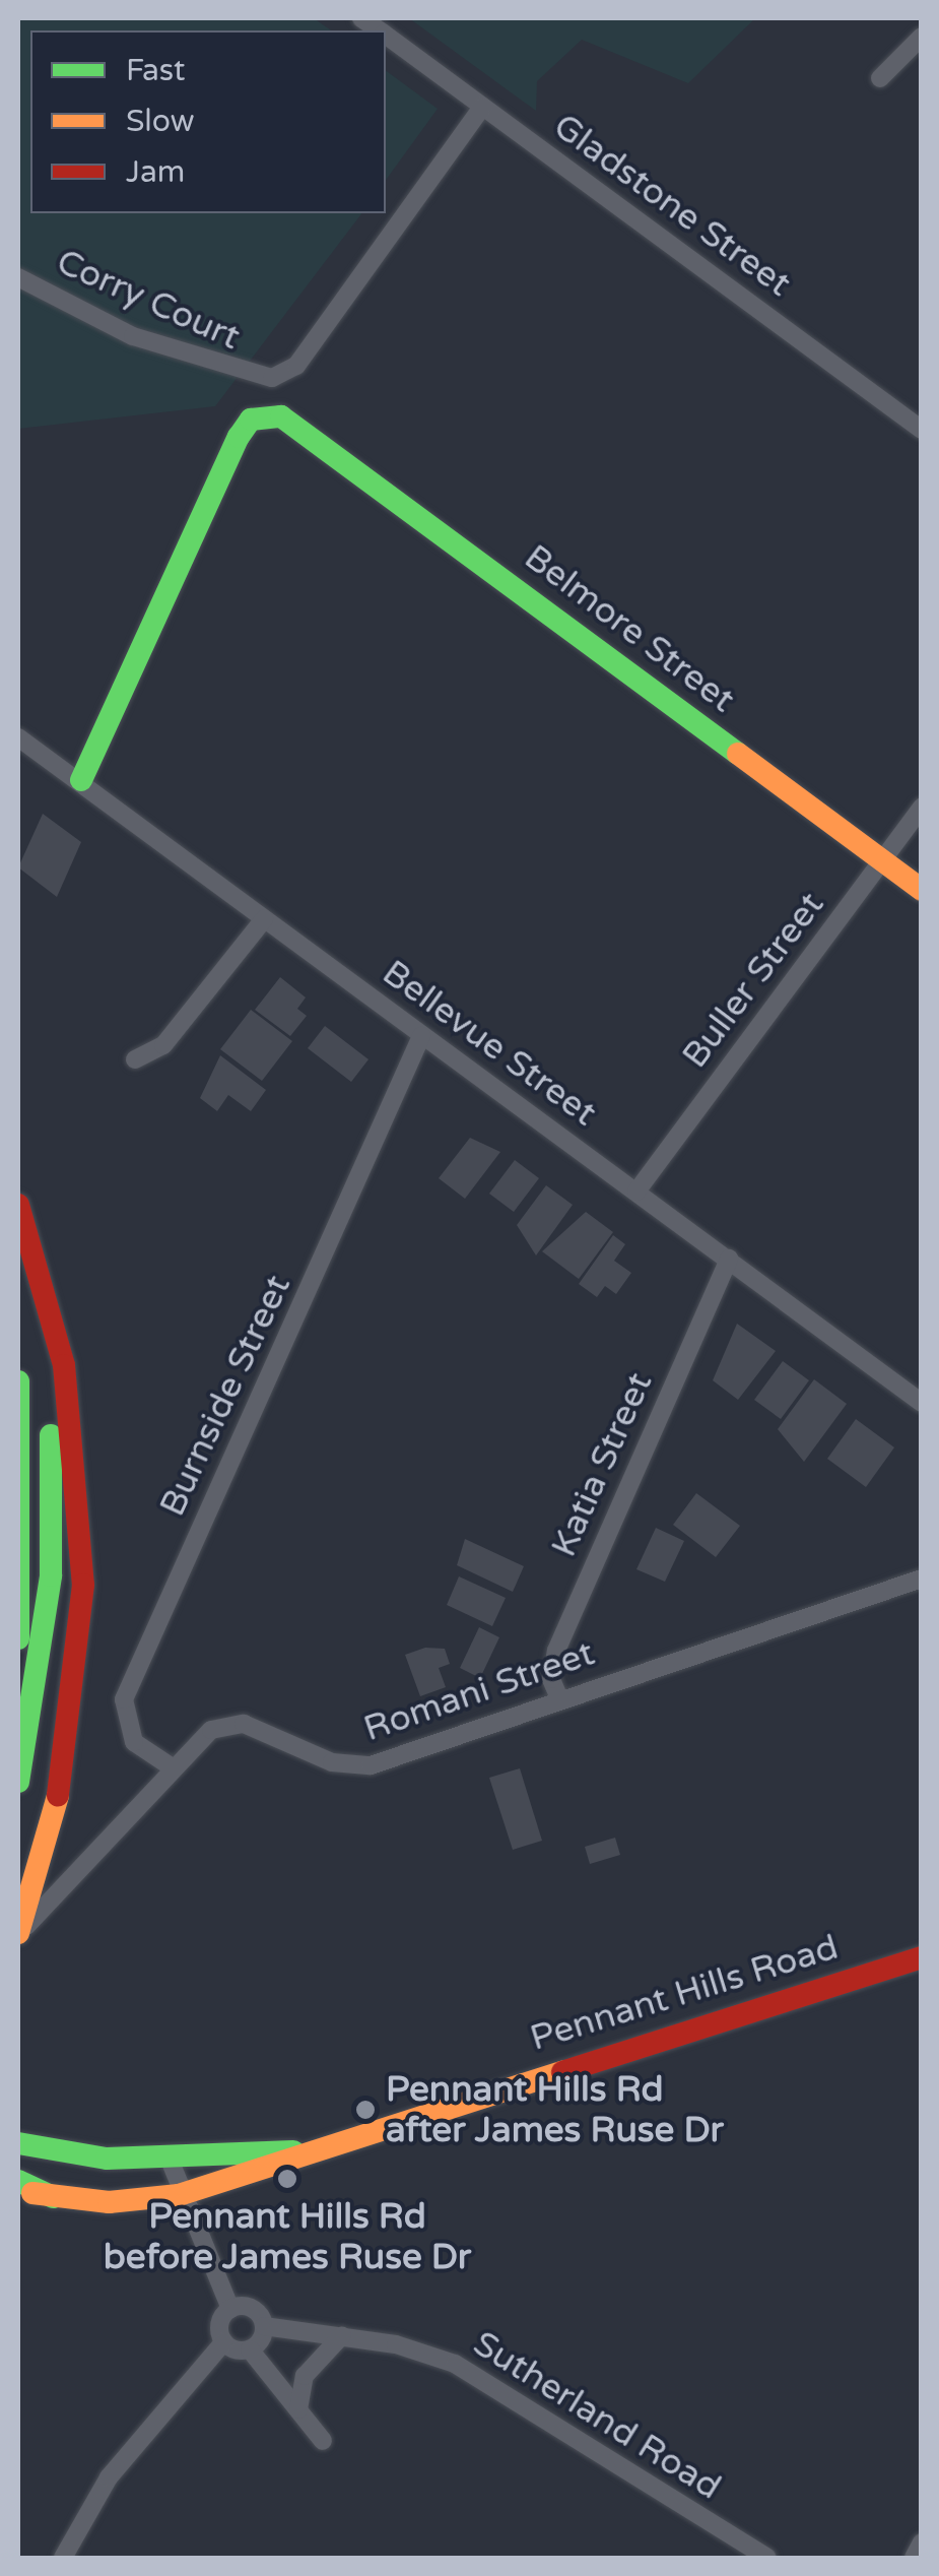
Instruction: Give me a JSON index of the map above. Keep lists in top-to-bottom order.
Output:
{
  "streets": {
    "main road": ["Belmore Street", "Pennant Hills Road"],
    "street": [
      "Gladstone Street",
      "Corry Court",
      "Buller Street",
      "Bellevue Street",
      "Burnside Street",
      "Katia Street",
      "Romani Street",
      "Sutherland Road"
    ]
  },
  "crossings": [
    ["Gladstone Street", "Corry Court"],
    ["Belmore Street", "Buller Street"],
    ["Belmore Street", "Bellevue Street"],
    ["Buller Street", "Bellevue Street"],
    ["Bellevue Street", "Burnside Street"],
    ["Bellevue Street", "Katia Street"],
    ["Burnside Street", "Romani Street"],
    ["Katia Street", "Romani Street"]
  ],
  "places": ["Pennant Hills Rd after James Ruse Dr", "Pennant Hills Rd before James Ruse Dr"],
  "legend": ["Fast", "Slow", "Jam"]
}
